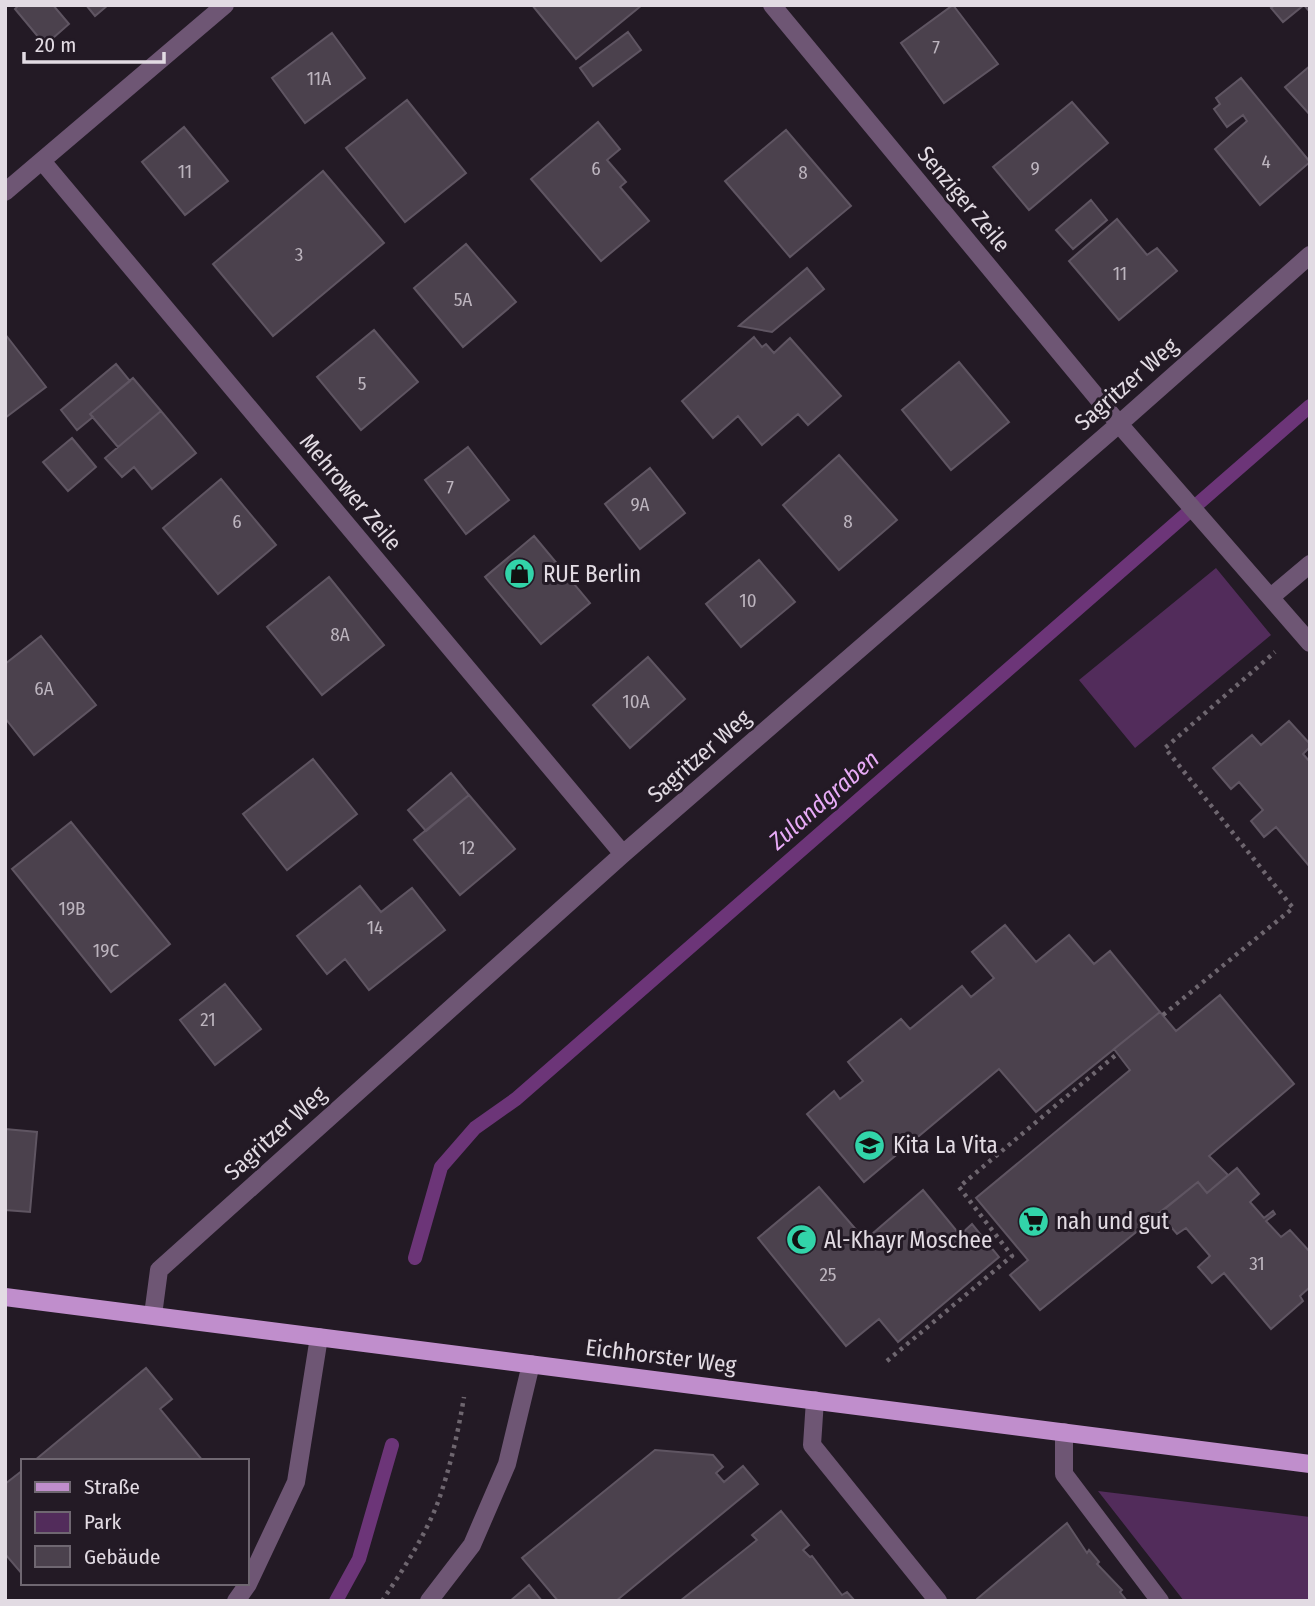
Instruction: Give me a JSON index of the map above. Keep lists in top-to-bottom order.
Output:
{
  "streets": {
    "main road": ["Eichhorster Weg"],
    "street": ["Senziger Zeile", "Sagritzer Weg", "Mehrower Zeile"]
  },
  "crossings": [
    ["Senziger Zeile", "Sagritzer Weg"],
    ["Sagritzer Weg", "Mehrower Zeile"],
    ["Sagritzer Weg", "Eichhorster Weg"]
  ],
  "water": ["Zulandgraben"],
  "places": {
    "shop": ["RUE Berlin"],
    "school or university": ["Kita La Vita"],
    "supermarket": ["nah und gut"],
    "mosque": ["Al-Khayr Moschee"]
  },
  "house_numbers": [
    "7",
    "11A",
    "4",
    "6",
    "9",
    "11",
    "8",
    "3",
    "11",
    "5A",
    "5",
    "7",
    "9A",
    "6",
    "8",
    "10",
    "8A",
    "6A",
    "10A",
    "12",
    "19B",
    "14",
    "19C",
    "21",
    "31",
    "25"
  ],
  "legend": ["Straße", "Park", "Gebäude"],
  "scale_bar": "20 m"
}
